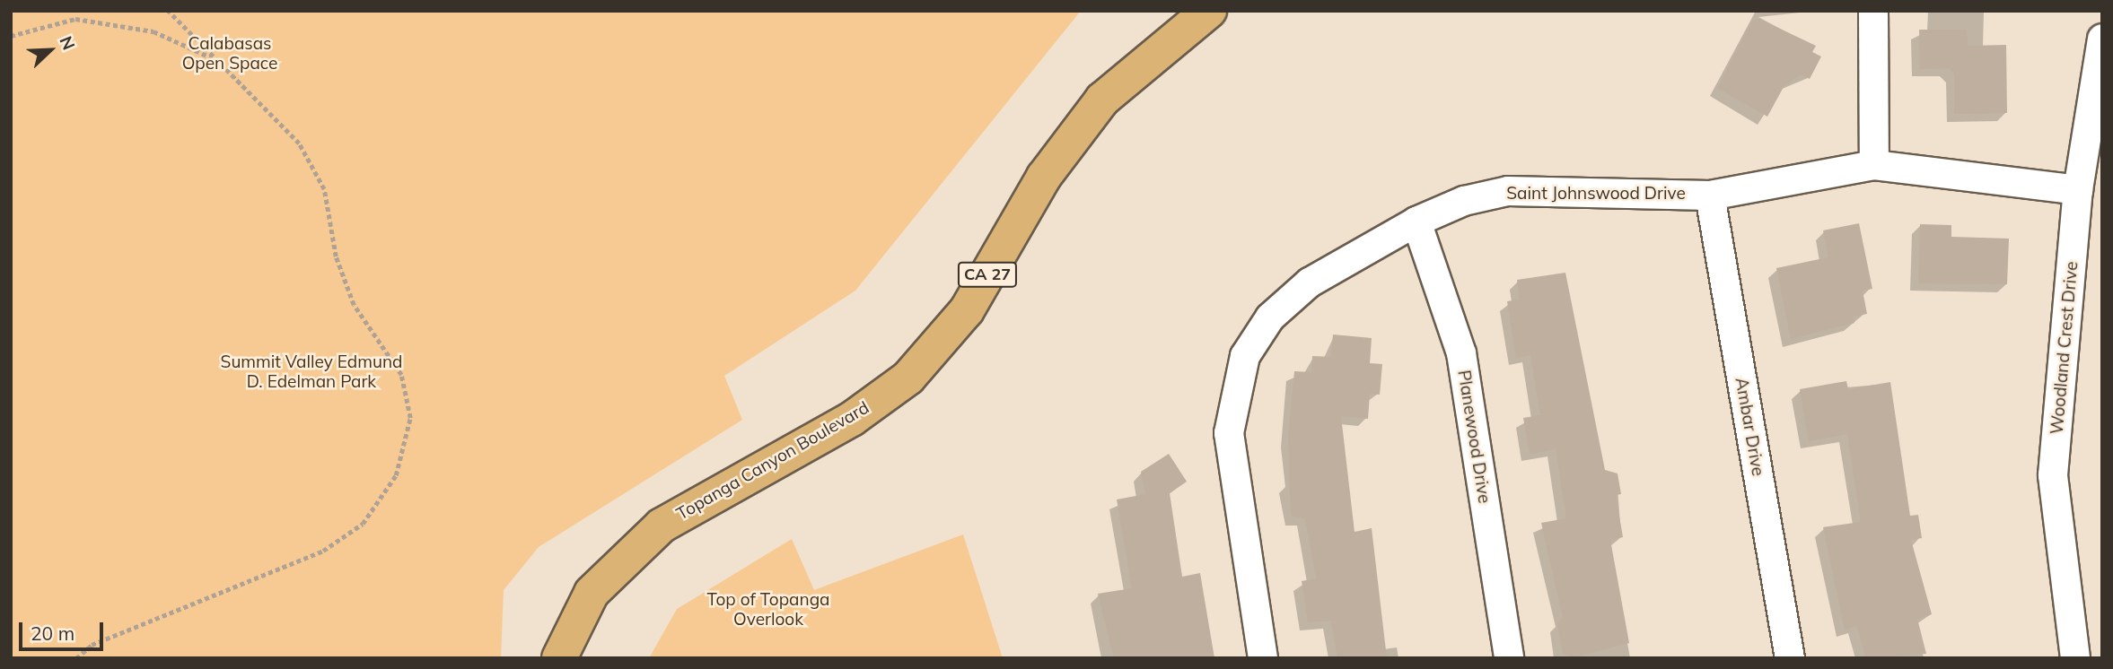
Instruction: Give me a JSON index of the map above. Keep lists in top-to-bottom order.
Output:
{
  "streets": {
    "main road": ["CA 27", "Topanga Canyon Boulevard"],
    "street": [
      "Saint Johnswood Drive",
      "Woodland Crest Drive",
      "Ambar Drive",
      "Planewood Drive"
    ]
  },
  "crossings": [
    ["Saint Johnswood Drive", "Woodland Crest Drive"],
    ["Saint Johnswood Drive", "Ambar Drive"],
    ["Saint Johnswood Drive", "Planewood Drive"]
  ],
  "parks": ["Calabasas Open Space", "Summit Valley Edmund D. Edelman Park", "Top of Topanga Overlook"],
  "scale_bar": "20 m",
  "north": "top right"
}
